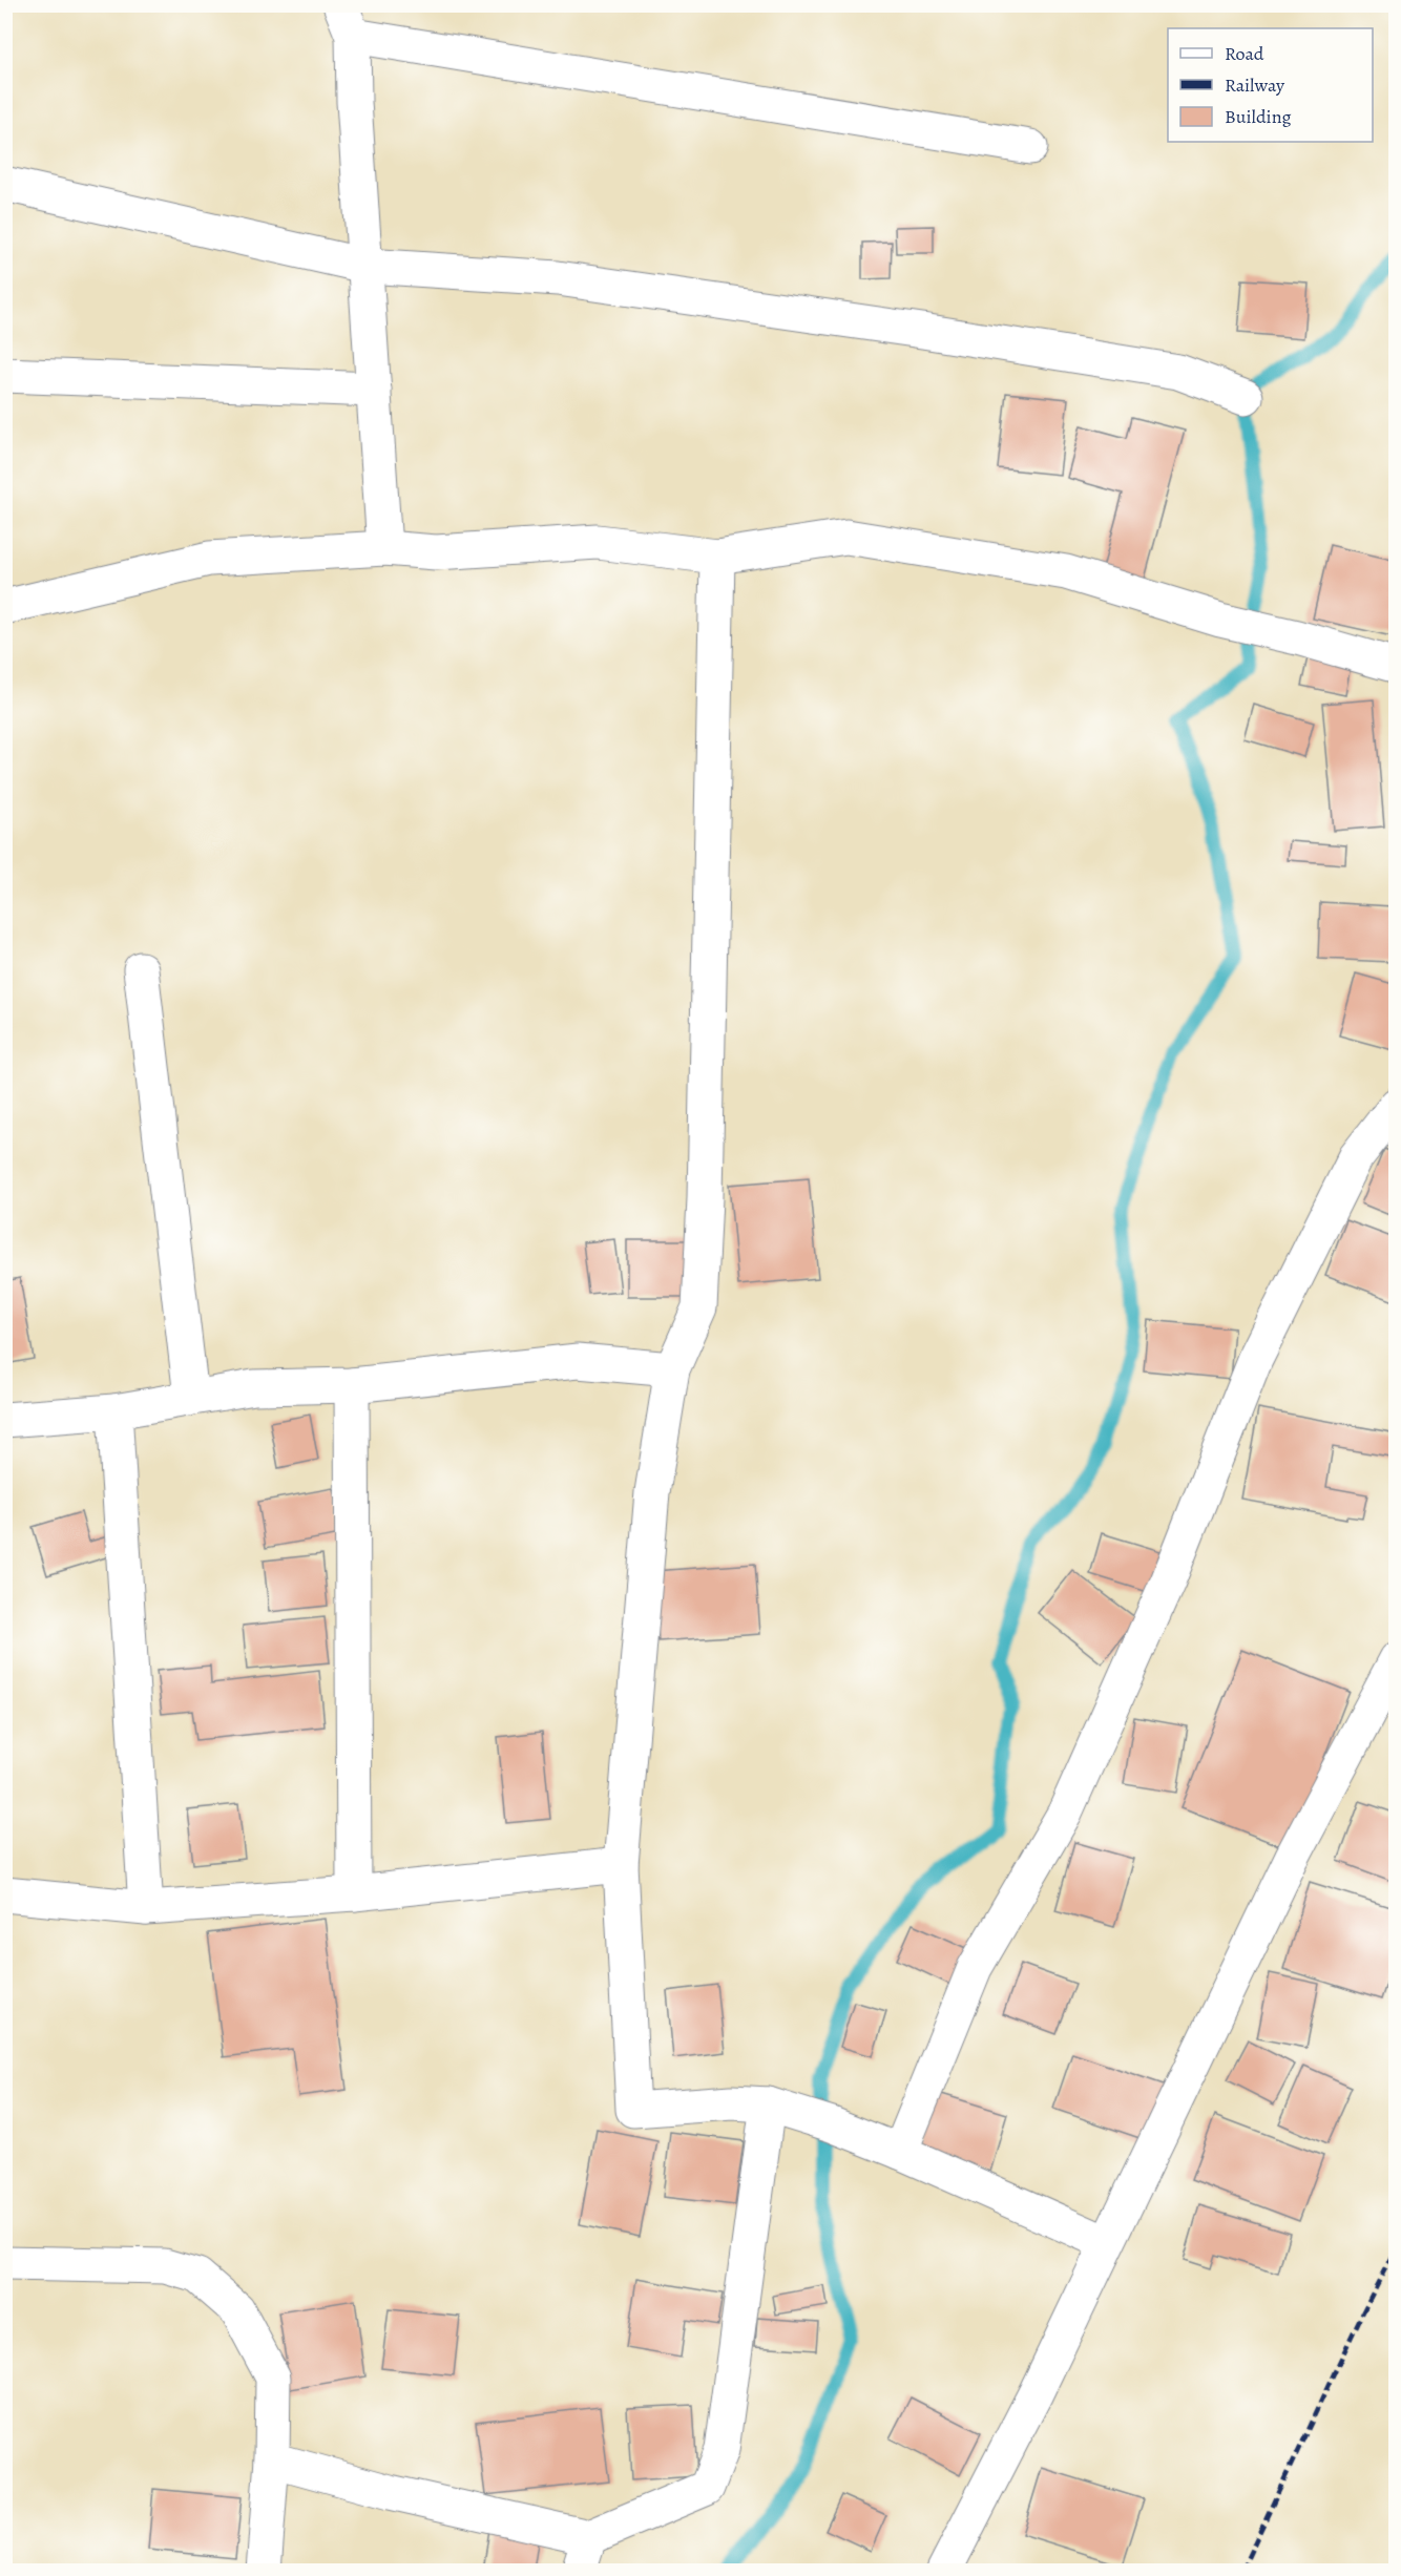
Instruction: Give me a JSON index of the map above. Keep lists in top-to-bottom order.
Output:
{
  "legend": ["Road", "Railway", "Building"]
}
